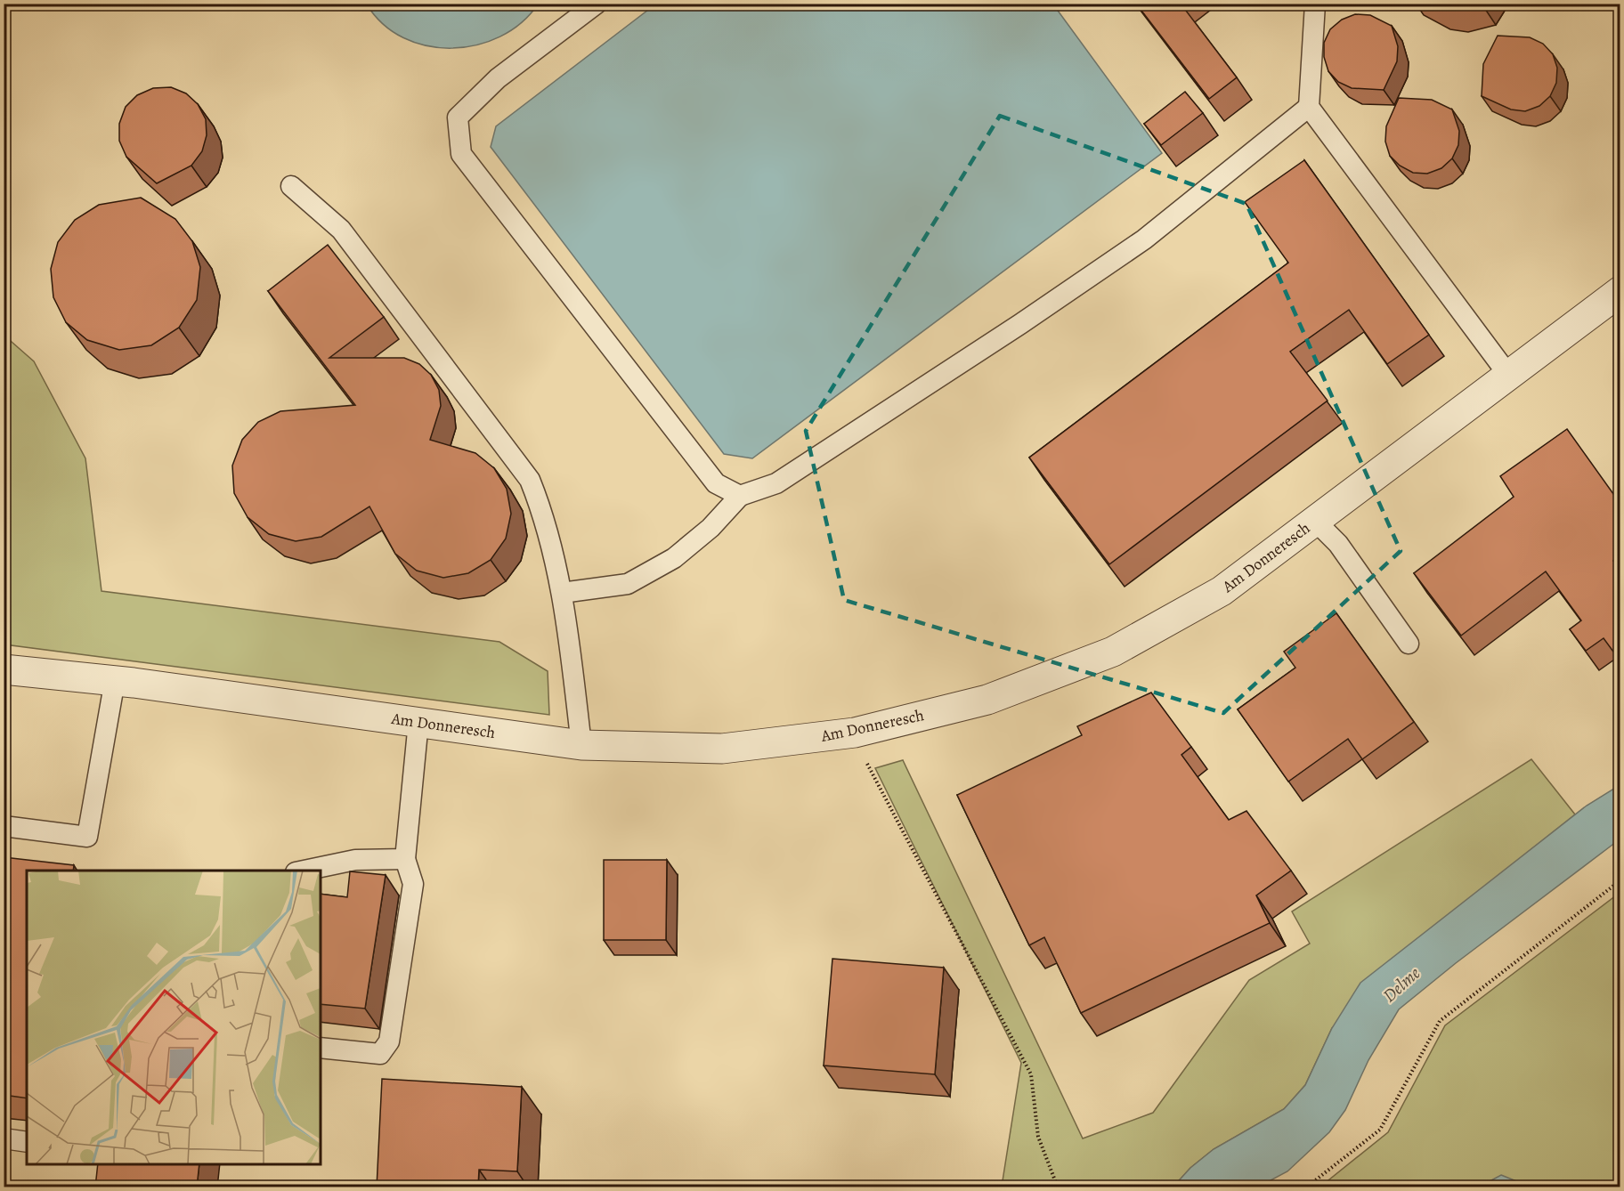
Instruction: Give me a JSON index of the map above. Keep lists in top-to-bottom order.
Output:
{
  "streets": {
    "street": ["Am Donneresch"]
  },
  "water": ["Delme"]
}
